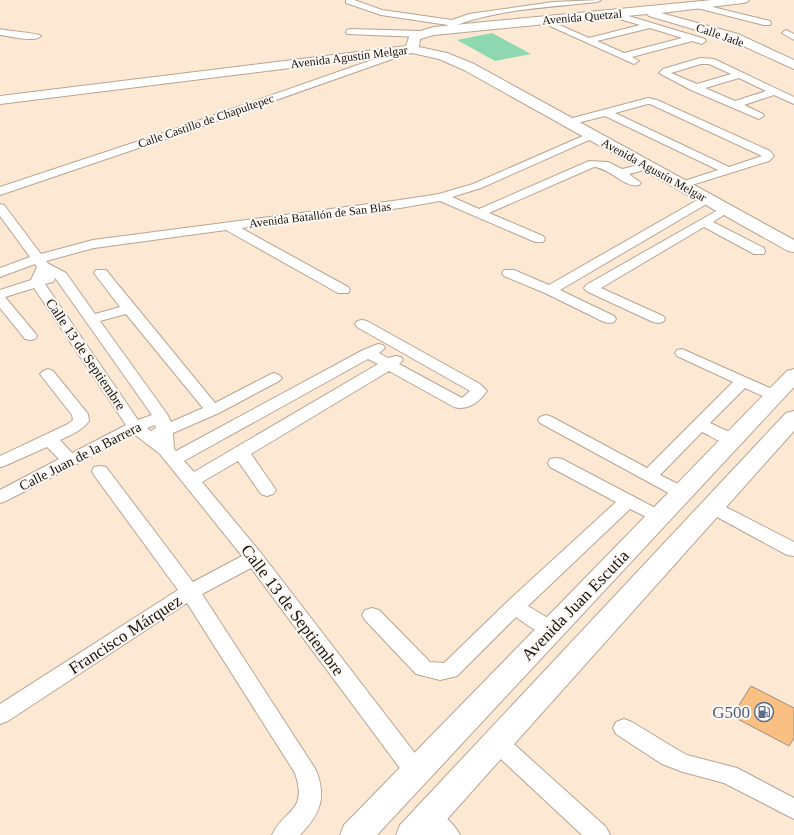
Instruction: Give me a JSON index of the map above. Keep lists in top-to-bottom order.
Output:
{
  "streets": {
    "main road": [
      "Avenida Quetzal",
      "Calle Jade",
      "Avenida Agustín Melgar",
      "Avenida Juan Escutia"
    ],
    "street": [
      "Calle Castillo de Chapultepec",
      "Avenida Batallón de San Blas",
      "Calle 13 de Septiembre",
      "Calle Juan de la Barrera",
      "Francisco Márquez"
    ]
  },
  "crossings": [
    ["Avenida Quetzal", "Calle Jade"],
    ["Avenida Agustín Melgar", "Calle Castillo de Chapultepec"],
    ["Avenida Agustín Melgar", "Avenida Batallón de San Blas"],
    ["Avenida Batallón de San Blas", "Calle 13 de Septiembre"],
    ["Calle 13 de Septiembre", "Calle Juan de la Barrera"],
    ["Calle 13 de Septiembre", "Avenida Juan Escutia"],
    ["Calle 13 de Septiembre", "Francisco Márquez"]
  ],
  "places": {
    "fuel station": ["G500"]
  }
}
